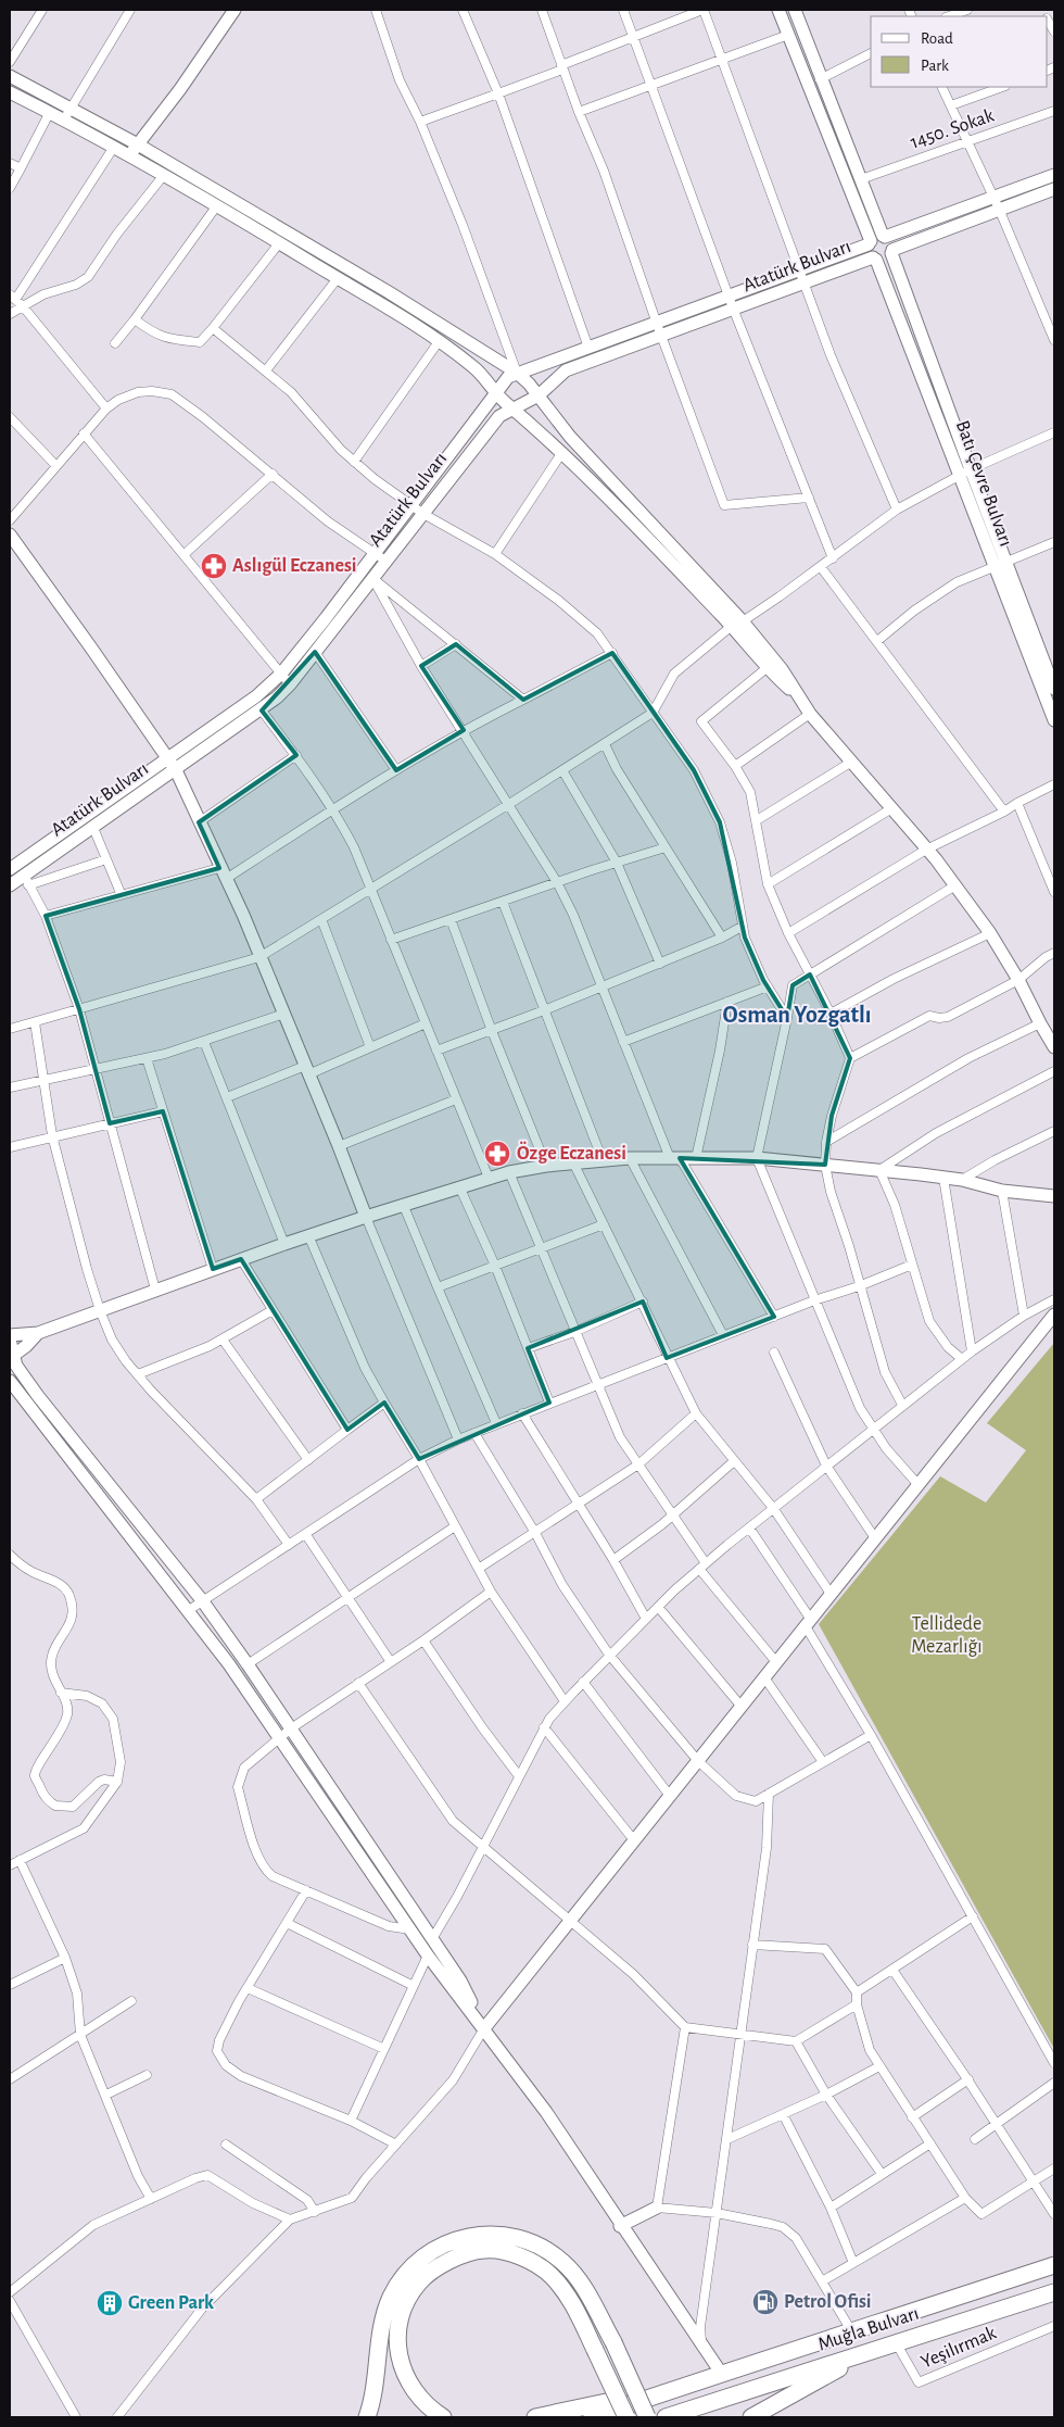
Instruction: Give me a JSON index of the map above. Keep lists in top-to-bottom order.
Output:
{
  "streets": {
    "highway": ["Muğla Bulvarı"],
    "main road": ["Atatürk Bulvarı", "Batı Çevre Bulvarı"],
    "street": ["1450. Sokak", "Yeşilırmak"]
  },
  "crossings": [
    ["Atatürk Bulvarı", "Batı Çevre Bulvarı"],
    ["Muğla Bulvarı", "Yeşilırmak"]
  ],
  "districts": ["Osman Yozgatlı"],
  "parks": ["Tellidede Mezarlığı"],
  "places": {
    "pharmacy": ["Aslıgül Eczanesi", "Özge Eczanesi"],
    "fuel station": ["Petrol Ofisi"],
    "building": ["Green Park"]
  },
  "legend": ["Road", "Park"]
}
